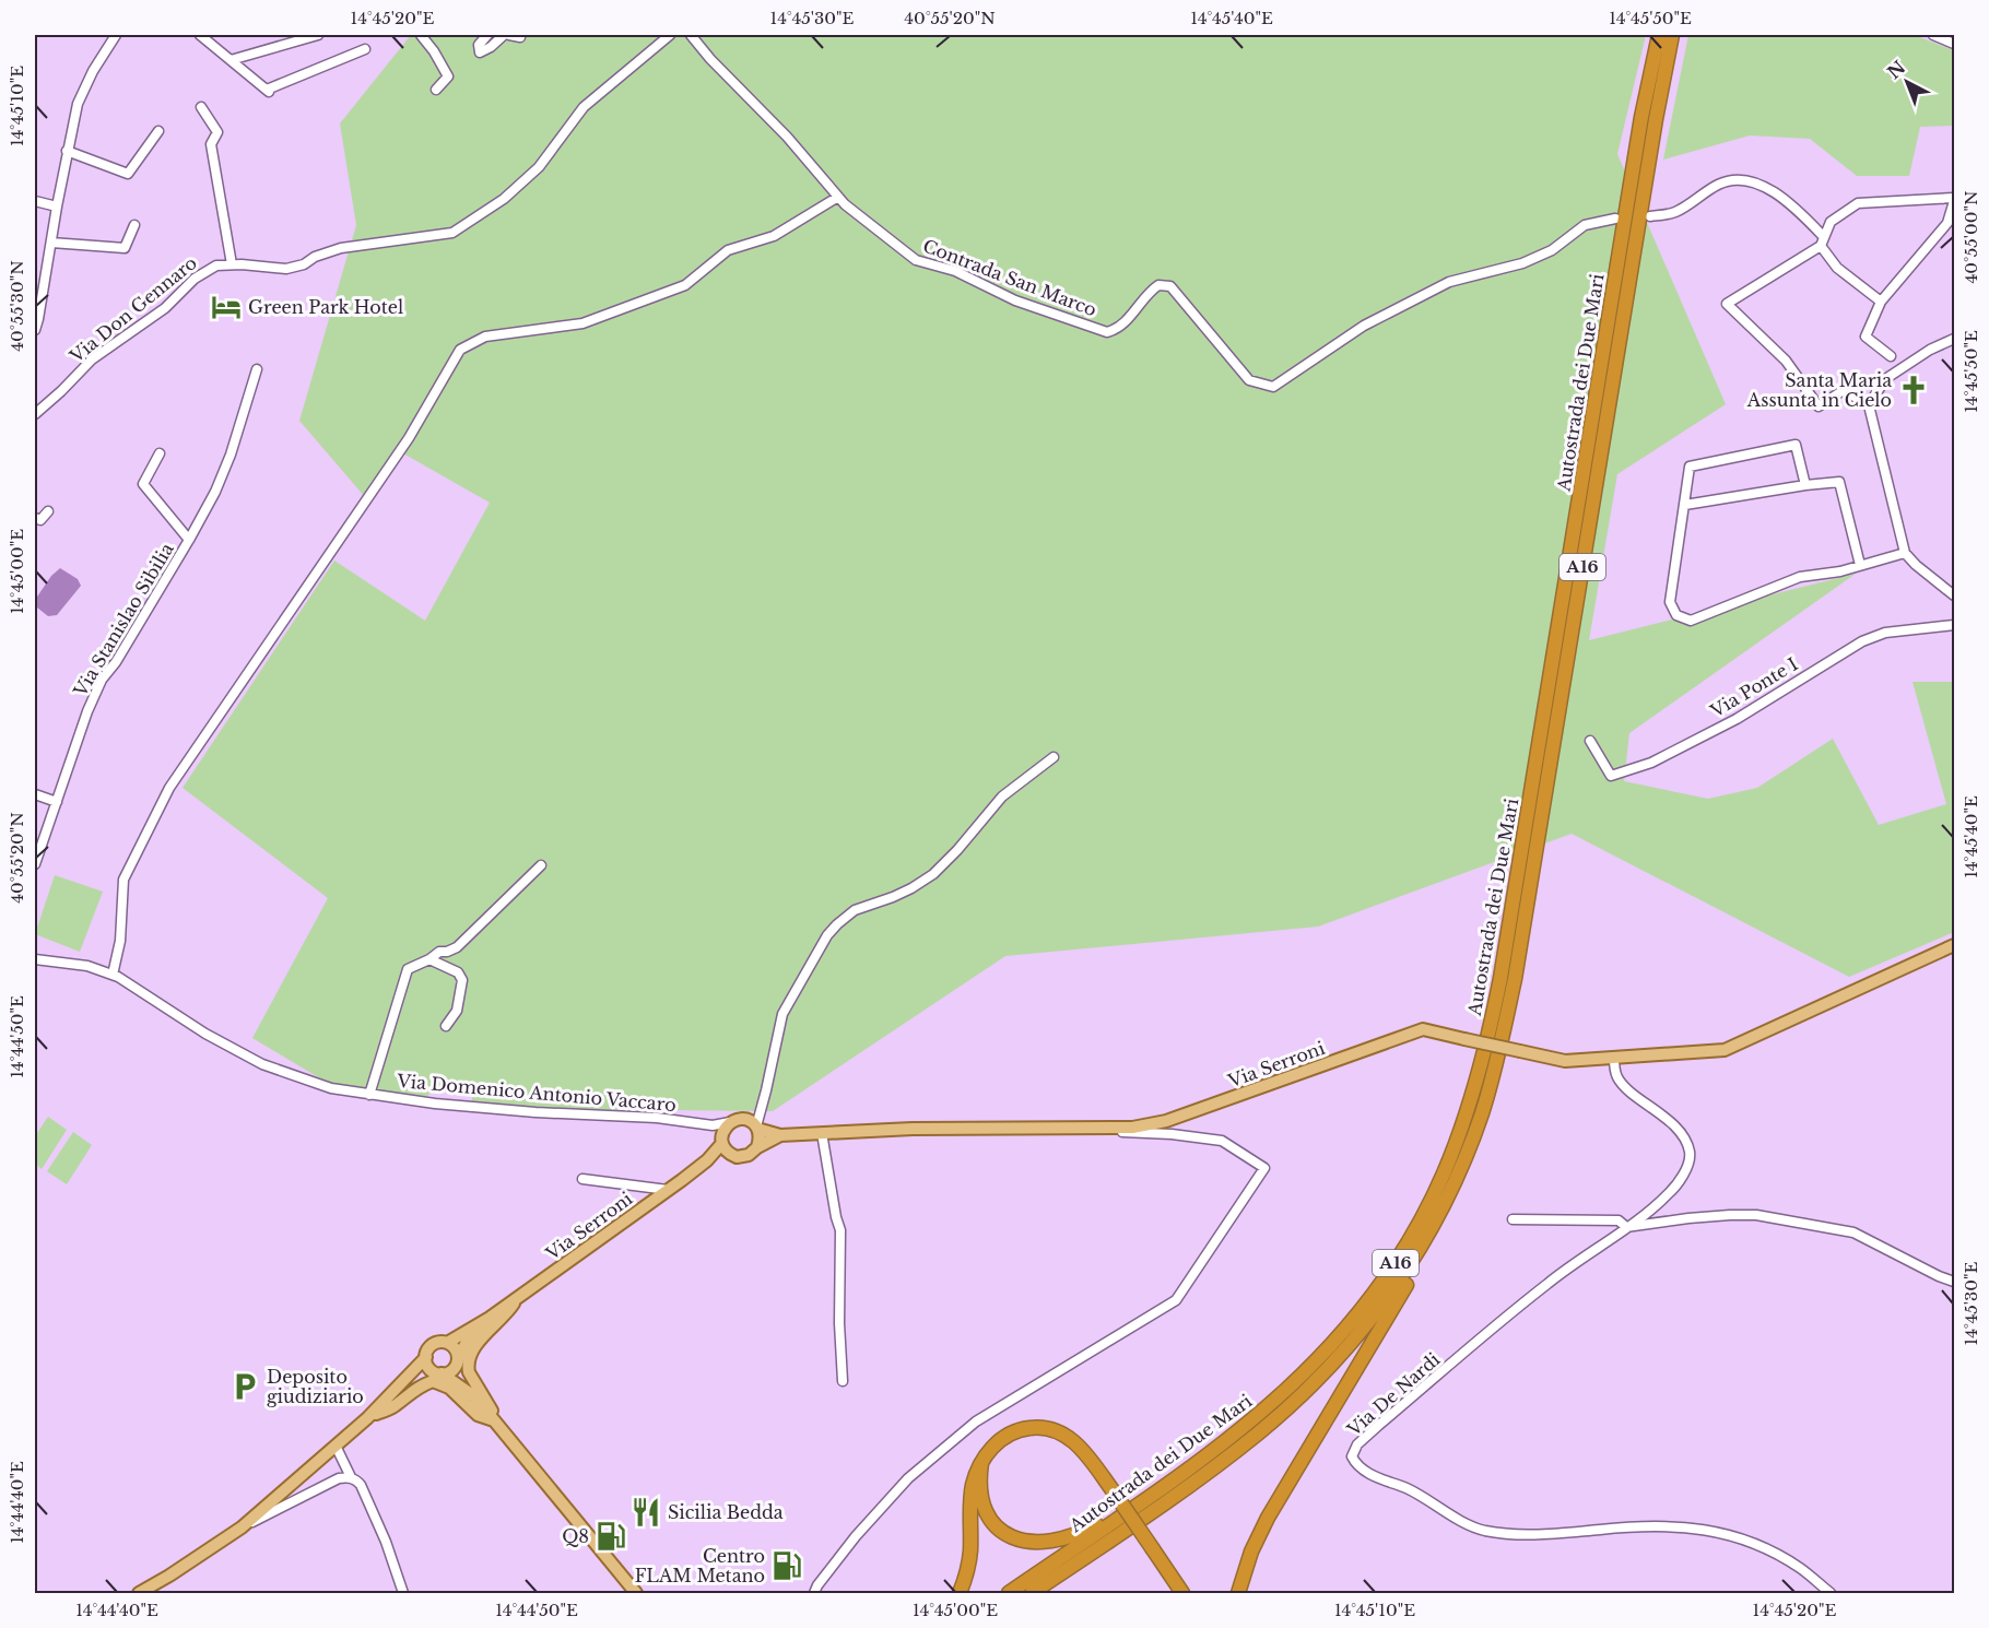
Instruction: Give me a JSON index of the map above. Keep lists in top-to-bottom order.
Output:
{
  "streets": {
    "highway": ["Autostrada dei Due Mari", "A16"],
    "main road": ["Via Serroni"],
    "street": [
      "Contrada San Marco",
      "Via Don Gennaro",
      "Via Stanislao Sibilia",
      "Via Ponte I",
      "Via Domenico Antonio Vaccaro",
      "Via De Nardi"
    ]
  },
  "crossings": [
    ["Via Serroni", "Via Domenico Antonio Vaccaro"],
    ["Via Serroni", "Via De Nardi"]
  ],
  "places": {
    "hotel": ["Green Park Hotel"],
    "church": ["Santa Maria Assunta in Cielo"],
    "parking": ["Deposito giudiziario"],
    "restaurant": ["Sicilia Bedda"],
    "fuel station": ["Q8", "Centro FLAM Metano"]
  },
  "north": "top left",
  "coordinates": [
    "14°45'20\"E",
    "14°45'30\"E",
    "40°55'20\"N",
    "14°45'40\"E",
    "14°45'50\"E",
    "14°45'10\"E",
    "40°55'00\"N",
    "40°55'30\"N",
    "14°45'00\"E",
    "14°44'50\"E",
    "14°44'40\"E"
  ]
}
